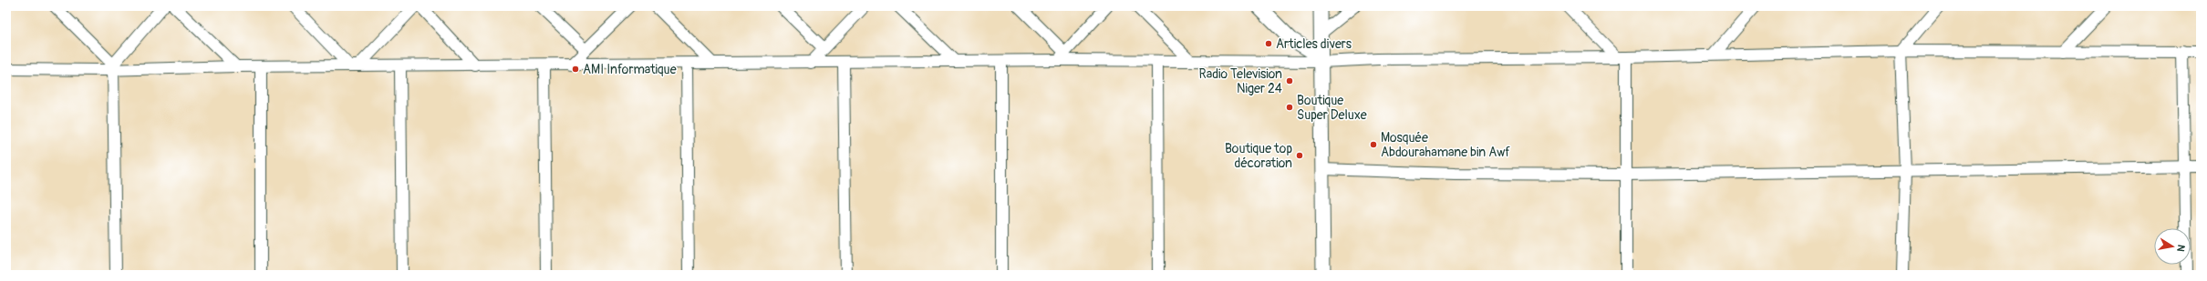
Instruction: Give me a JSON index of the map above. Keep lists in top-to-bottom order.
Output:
{
  "places": [
    "Articles divers",
    "AMI Informatique",
    "Radio Television Niger 24",
    "Boutique Super Deluxe",
    "Mosquée Abdourahamane bin Awf",
    "Boutique top décoration"
  ],
  "north": "right"
}
